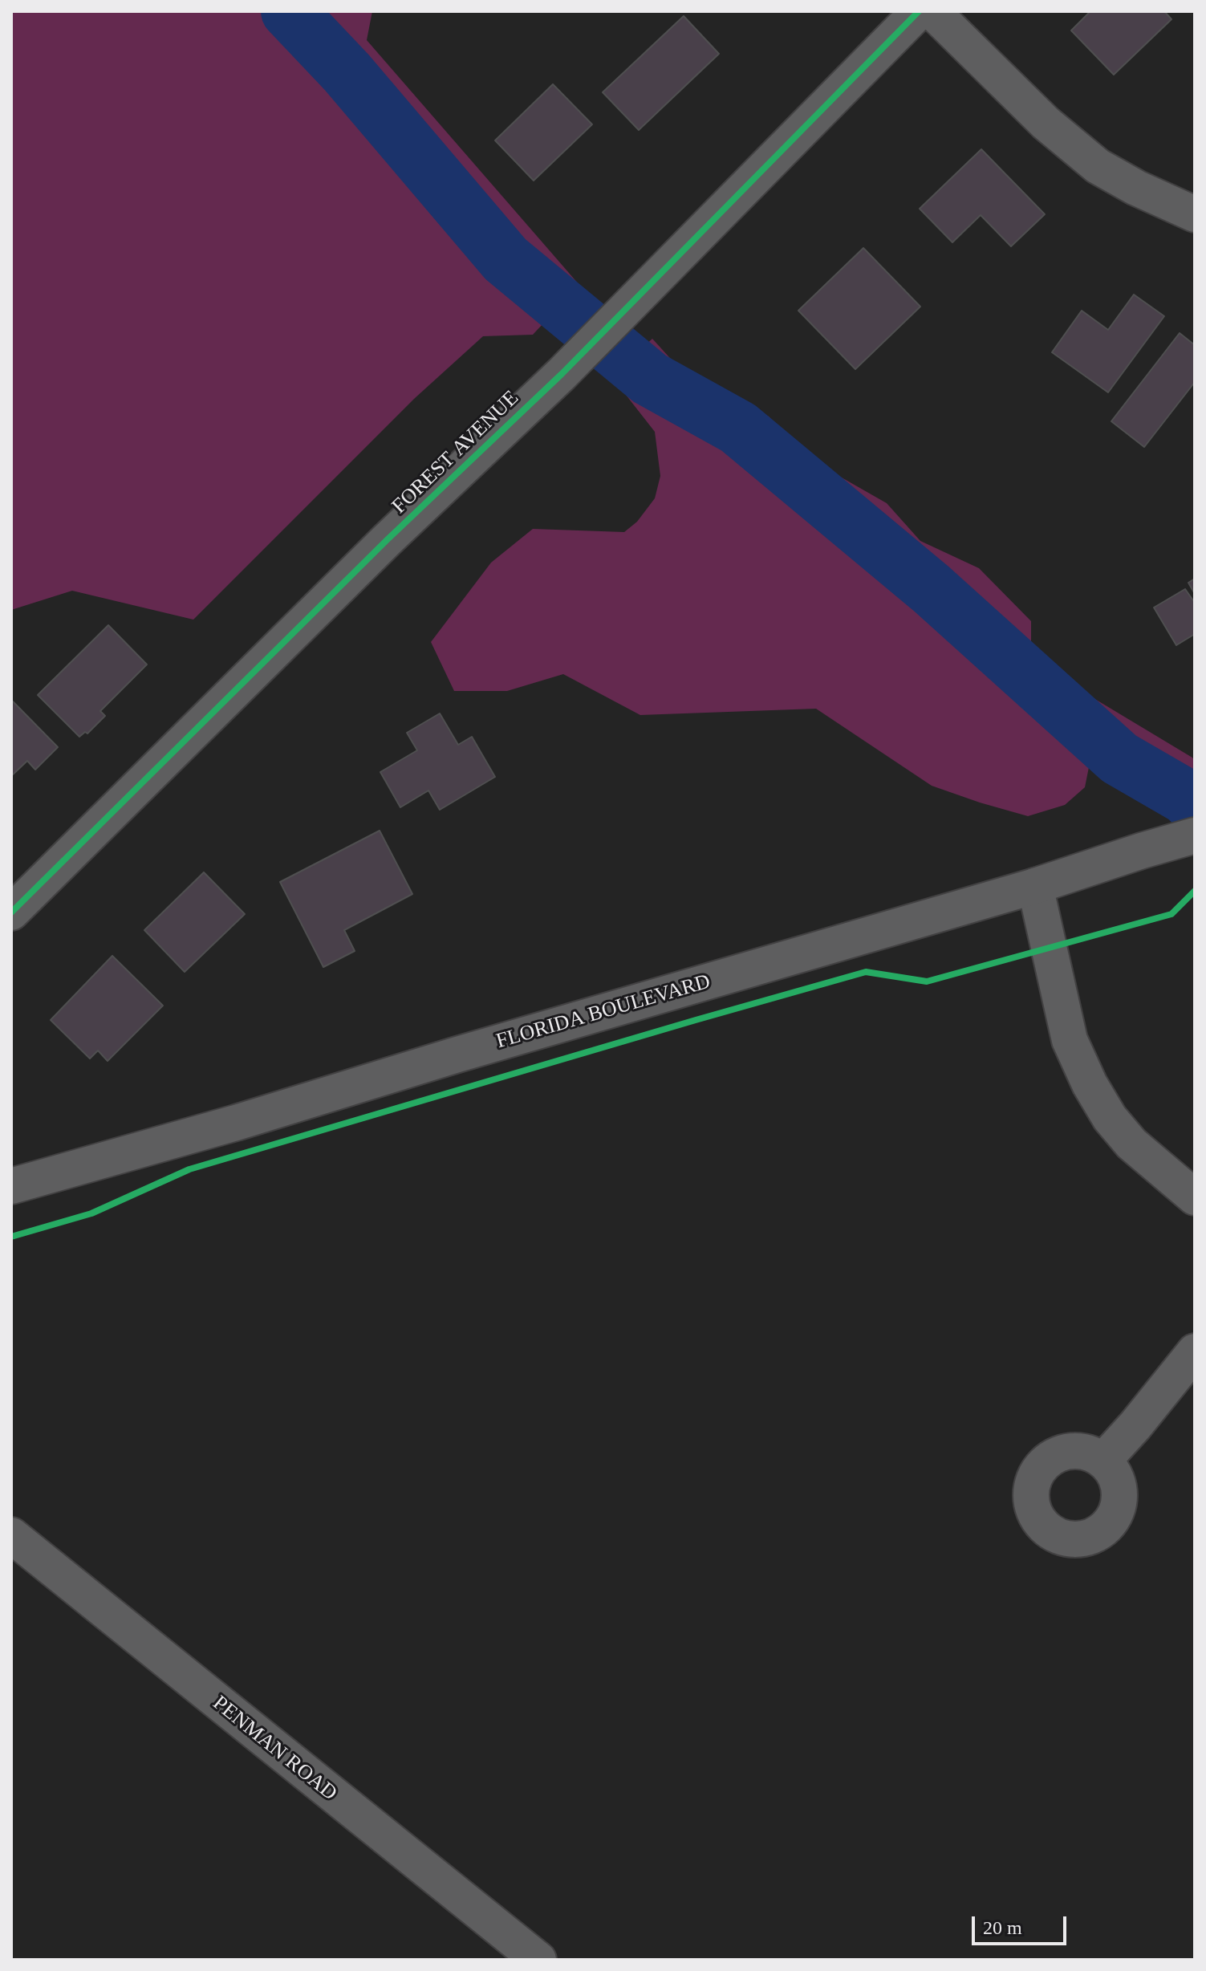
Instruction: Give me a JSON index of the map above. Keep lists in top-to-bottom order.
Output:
{
  "streets": {
    "street": ["FOREST AVENUE", "FLORIDA BOULEVARD", "PENMAN ROAD"]
  },
  "scale_bar": "20 m"
}
